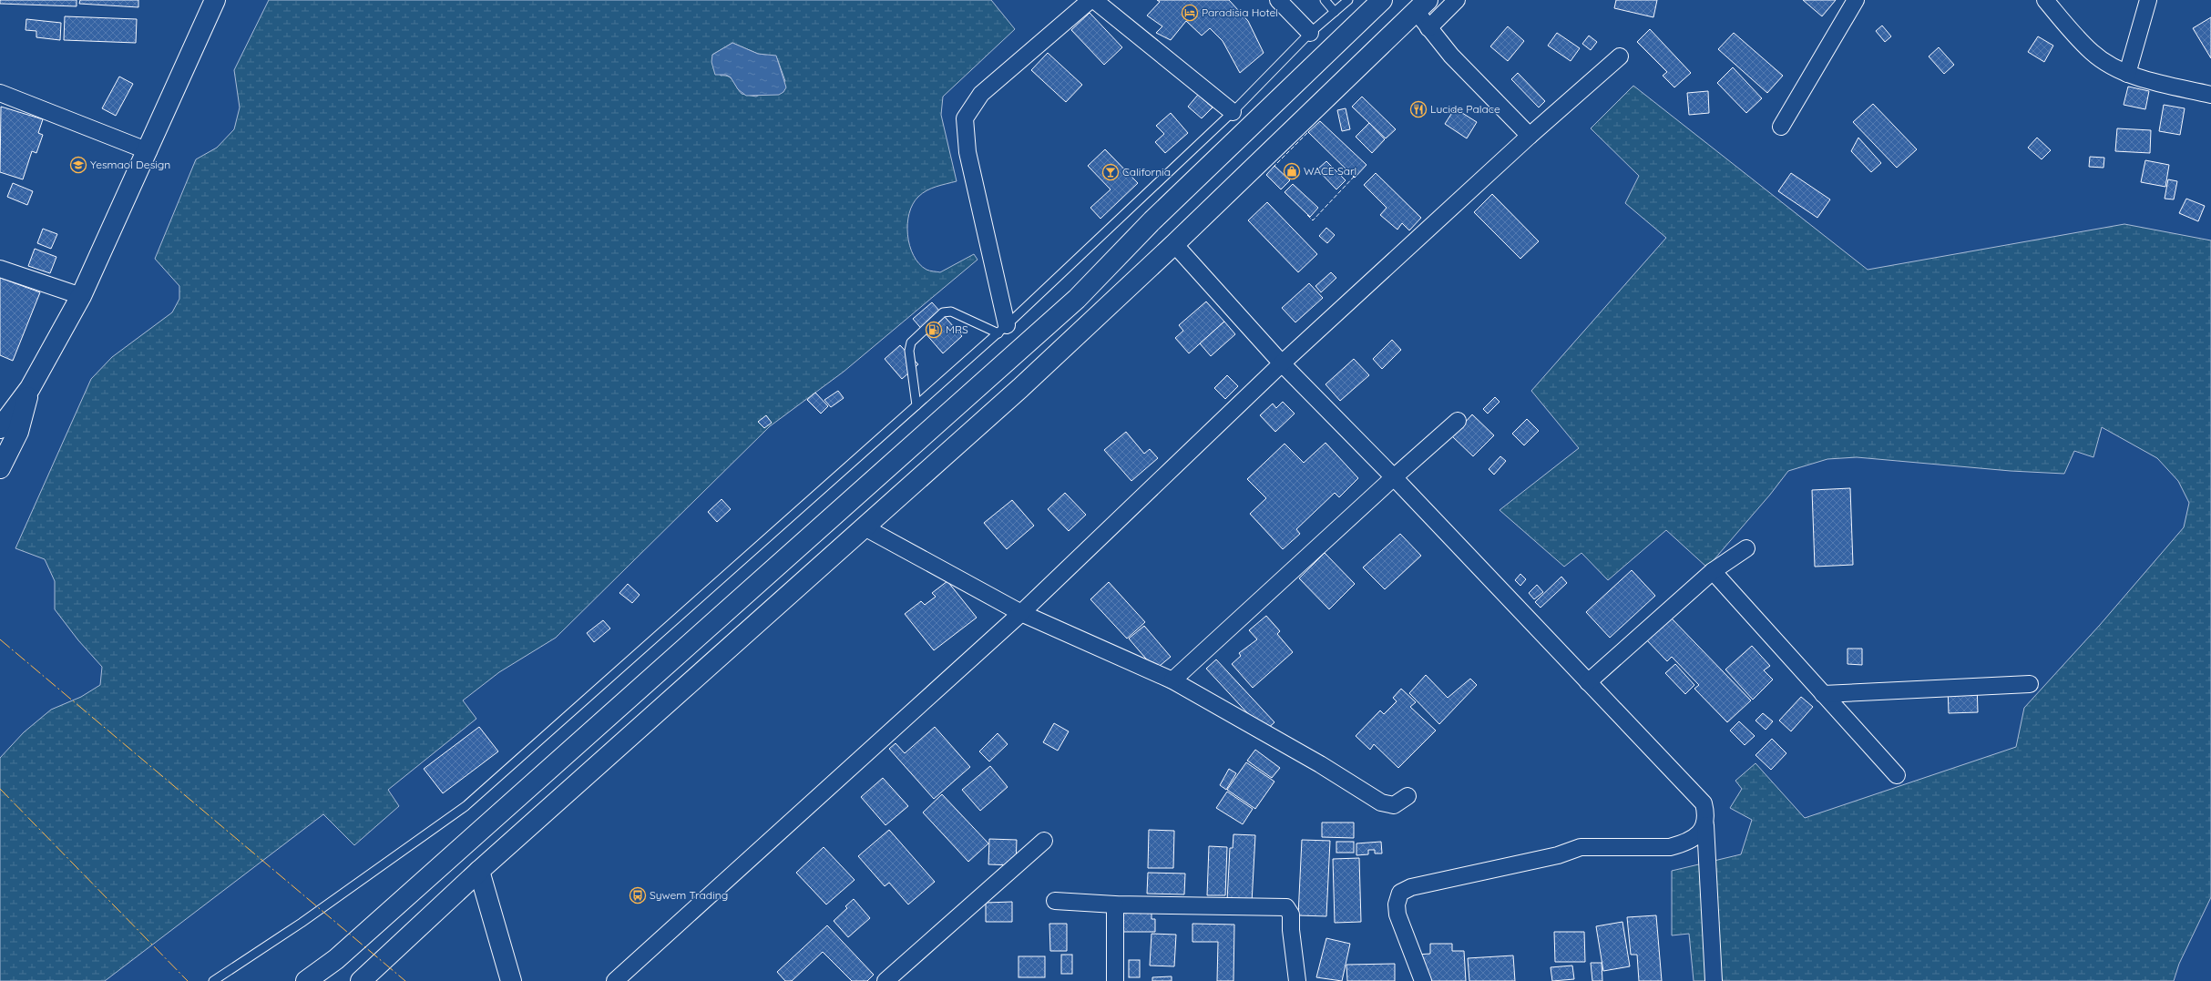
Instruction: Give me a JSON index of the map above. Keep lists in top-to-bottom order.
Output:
{
  "places": {
    "hotel": ["Paradisia Hotel"],
    "restaurant": ["Lucide Palace"],
    "school or university": ["Yesmaol Design"],
    "shop": ["WACE Sarl"],
    "bar": ["California"],
    "fuel station": ["MRS"],
    "bus stop": ["Sywem Trading"]
  }
}
